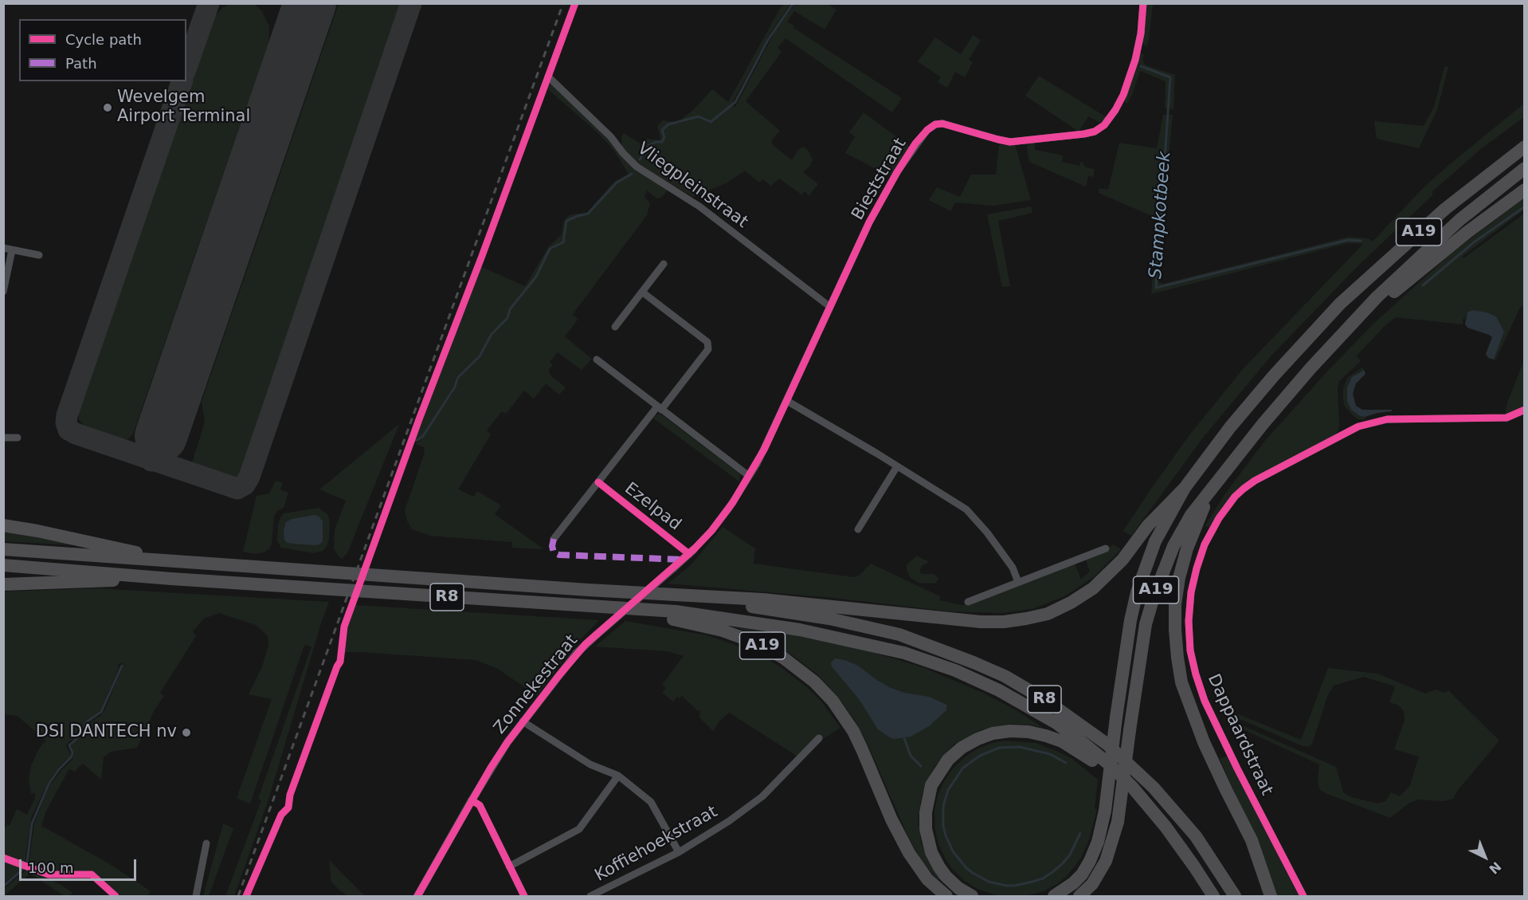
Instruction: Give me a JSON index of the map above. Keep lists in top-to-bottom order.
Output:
{
  "streets": {
    "highway": ["A19", "R8"],
    "street": [
      "Bieststraat",
      "Vliegpleinstraat",
      "Zonnekestraat",
      "Dappaardstraat",
      "Koffiehoekstraat"
    ],
    "cycle path": ["Ezelpad"]
  },
  "crossings": [
    ["Bieststraat", "Vliegpleinstraat"],
    ["Bieststraat", "Zonnekestraat"],
    ["A19", "R8"]
  ],
  "water": ["Stampkotbeek"],
  "places": ["Wevelgem Airport Terminal", "DSI DANTECH nv"],
  "legend": ["Cycle path", "Path"],
  "scale_bar": "100 m",
  "north": "bottom right"
}
